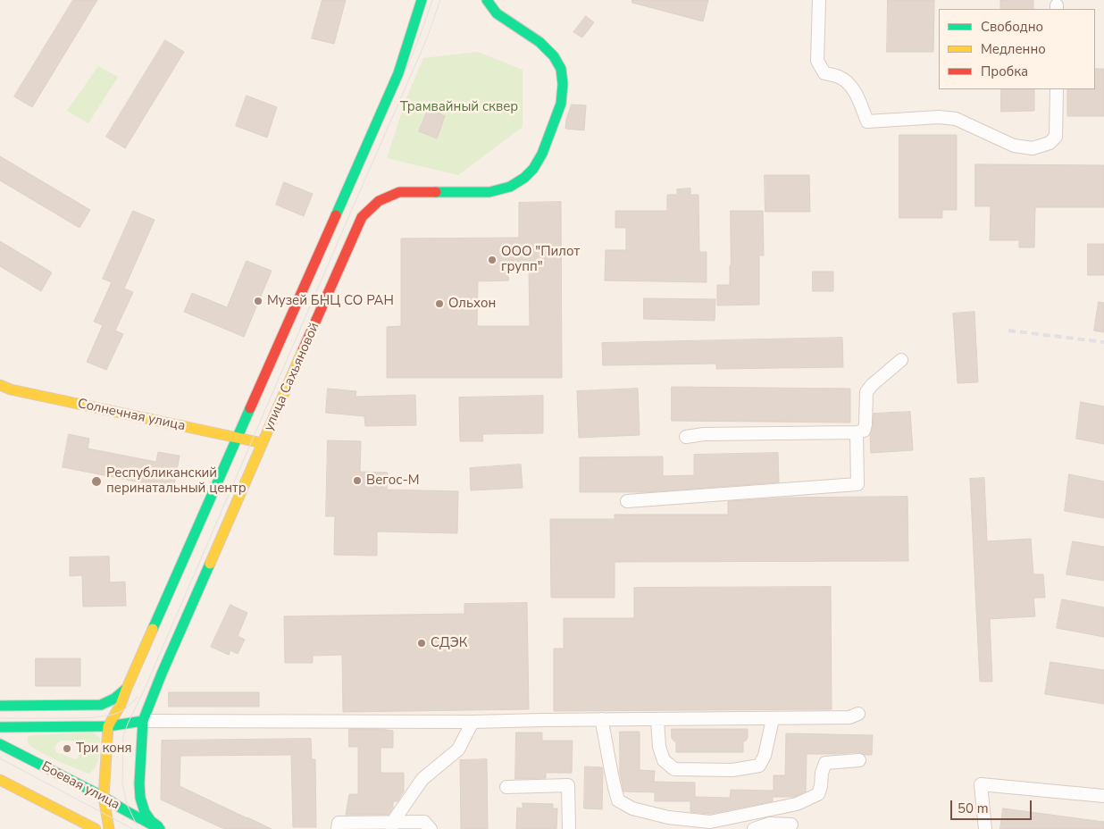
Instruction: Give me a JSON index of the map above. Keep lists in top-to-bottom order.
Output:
{
  "streets": {
    "main road": ["улица Сахьяновой", "Солнечная улица", "Боевая улица"]
  },
  "crossings": [
    ["улица Сахьяновой", "Солнечная улица"],
    ["улица Сахьяновой", "Боевая улица"]
  ],
  "parks": ["Трамвайный сквер"],
  "places": [
    "ООО \"Пилот групп\"",
    "Музей БНЦ СО РАН",
    "Ольхон",
    "Вегос-М",
    "Республиканский перинатальный центр",
    "СДЭК",
    "Три коня"
  ],
  "legend": ["Свободно", "Медленно", "Пробка"],
  "scale_bar": "50 m"
}
